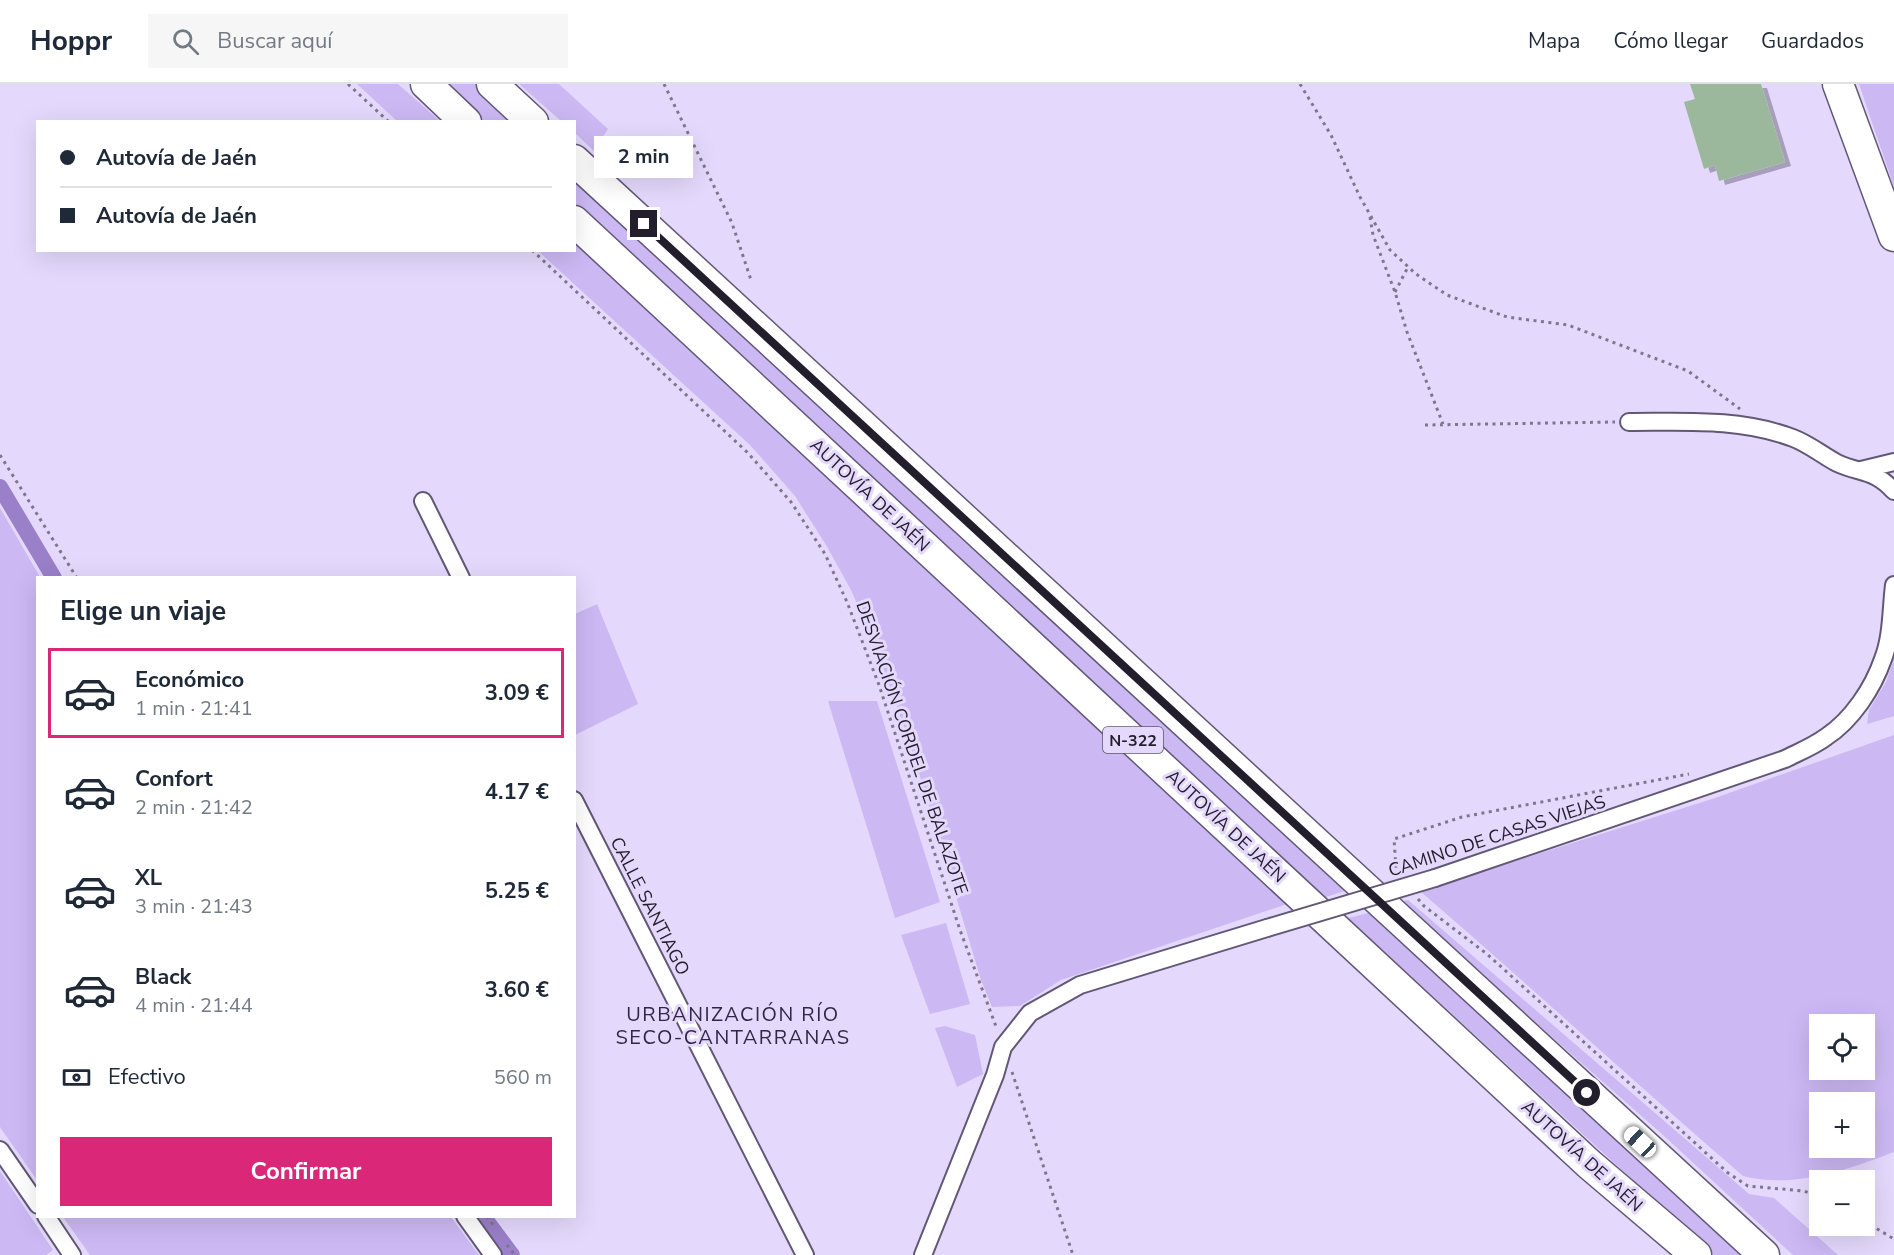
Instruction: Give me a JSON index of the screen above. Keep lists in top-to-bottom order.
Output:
{
  "streets": {
    "highway": ["AUTOVÍA DE JAÉN", "N-322"],
    "street": ["CAMINO DE CASAS VIEJAS", "CALLE SANTIAGO"],
    "path": ["DESVIACIÓN CORDEL DE BALAZOTE"]
  },
  "crossings": [
    ["DESVIACIÓN CORDEL DE BALAZOTE", "CAMINO DE CASAS VIEJAS"]
  ],
  "districts": ["URBANIZACIÓN RÍO SECO-CANTARRANAS"],
  "page": {
    "header": "Hoppr",
    "search": "Buscar aquí",
    "nav": ["Mapa", "Cómo llegar", "Guardados"],
    "banner": ["Autovía de Jaén", "Autovía de Jaén"],
    "bubble": "2 min",
    "heading": "Elige un viaje",
    "list": [
      {
        "name": "Económico",
        "note": "1 min · 21:41",
        "value": "3.09 €"
      },
      {
        "name": "Confort",
        "note": "2 min · 21:42",
        "value": "4.17 €"
      },
      {
        "name": "XL",
        "note": "3 min · 21:43",
        "value": "5.25 €"
      },
      {
        "name": "Black",
        "note": "4 min · 21:44",
        "value": "3.60 €"
      }
    ],
    "map_buttons": ["+", "−"],
    "pay": ["Efectivo", "560 m"],
    "buttons": "Confirmar"
  }
}
